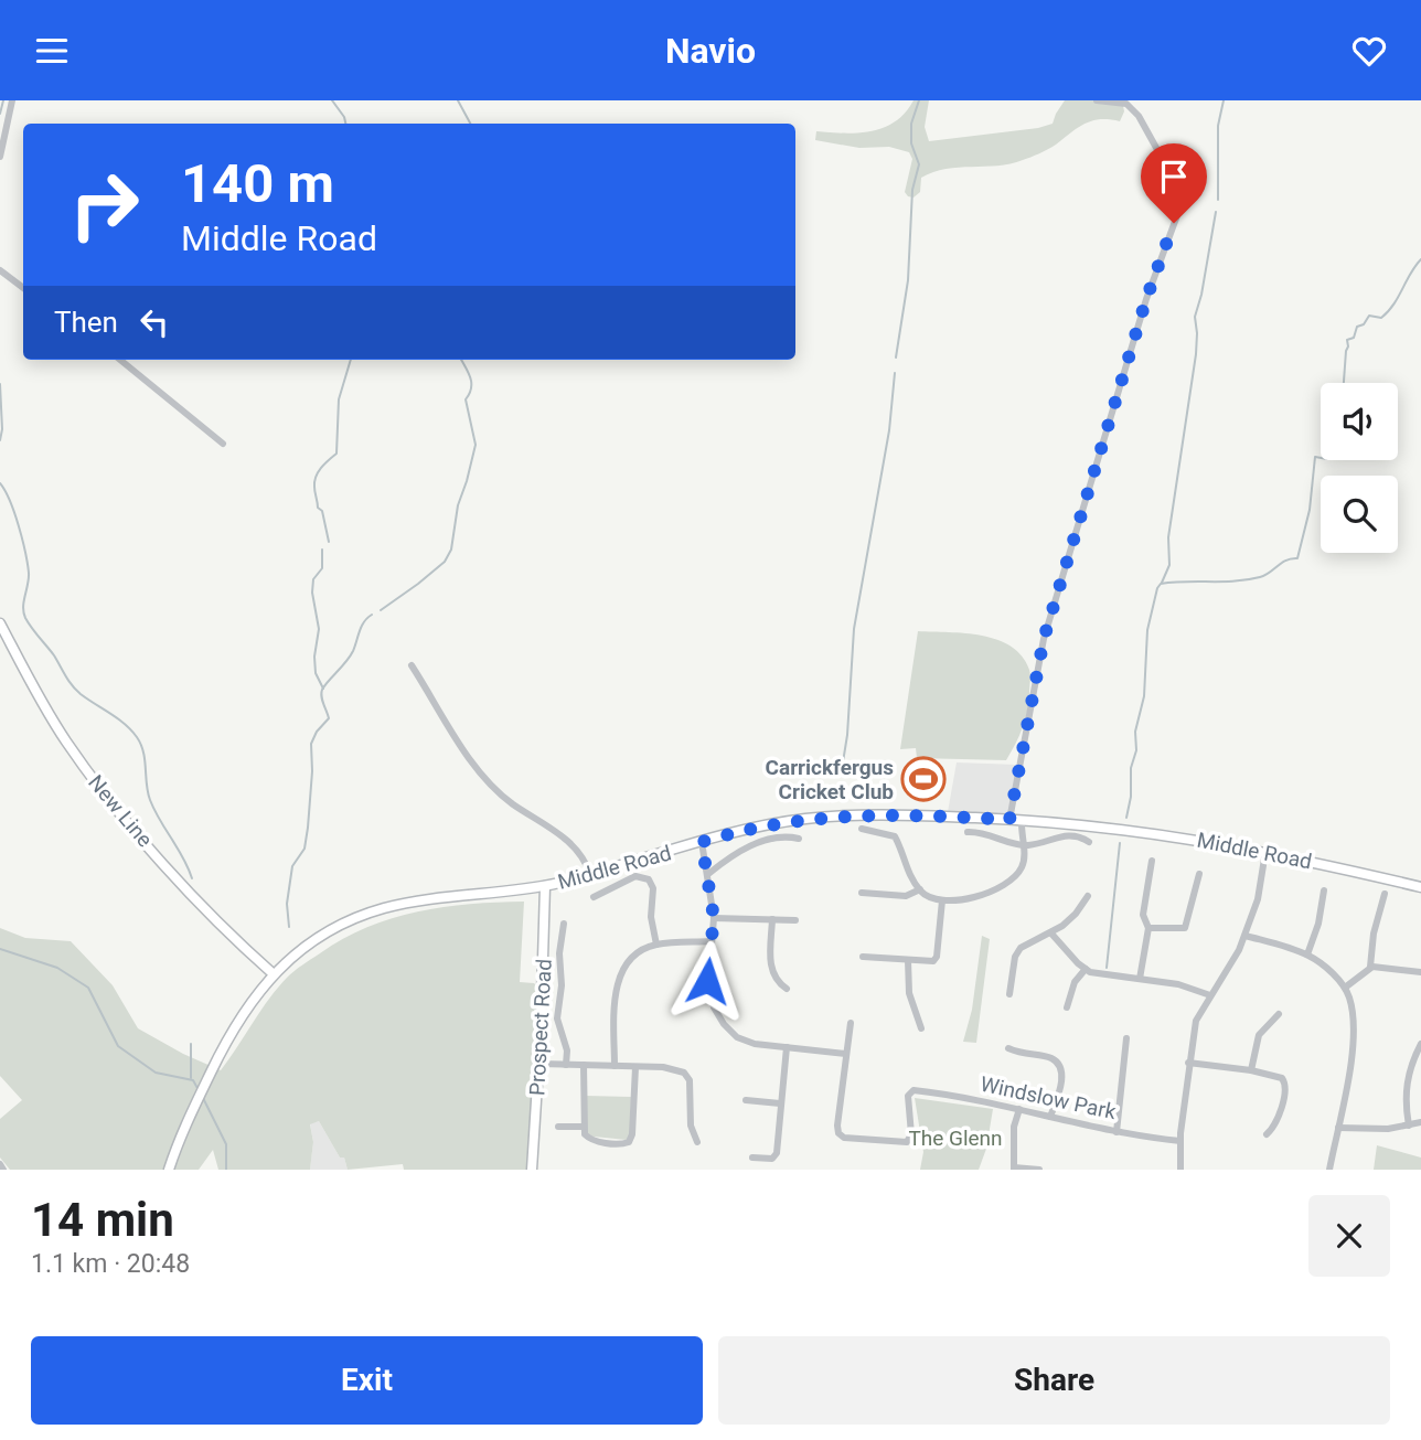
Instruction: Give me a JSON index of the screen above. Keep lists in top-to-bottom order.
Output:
{
  "streets": {
    "main road": ["New Line", "Middle Road", "Prospect Road"],
    "street": ["Windslow Park"]
  },
  "crossings": [
    ["New Line", "Middle Road"],
    ["Middle Road", "Prospect Road"]
  ],
  "parks": ["The Glenn"],
  "places": {
    "sports": ["Carrickfergus Cricket Club"]
  },
  "page": {
    "header": "Navio",
    "turn": ["140 m", "Middle Road"],
    "then": "Then",
    "heading": ["14 min", "1.1 km · 20:48"],
    "buttons": ["Exit", "Share"]
  }
}
